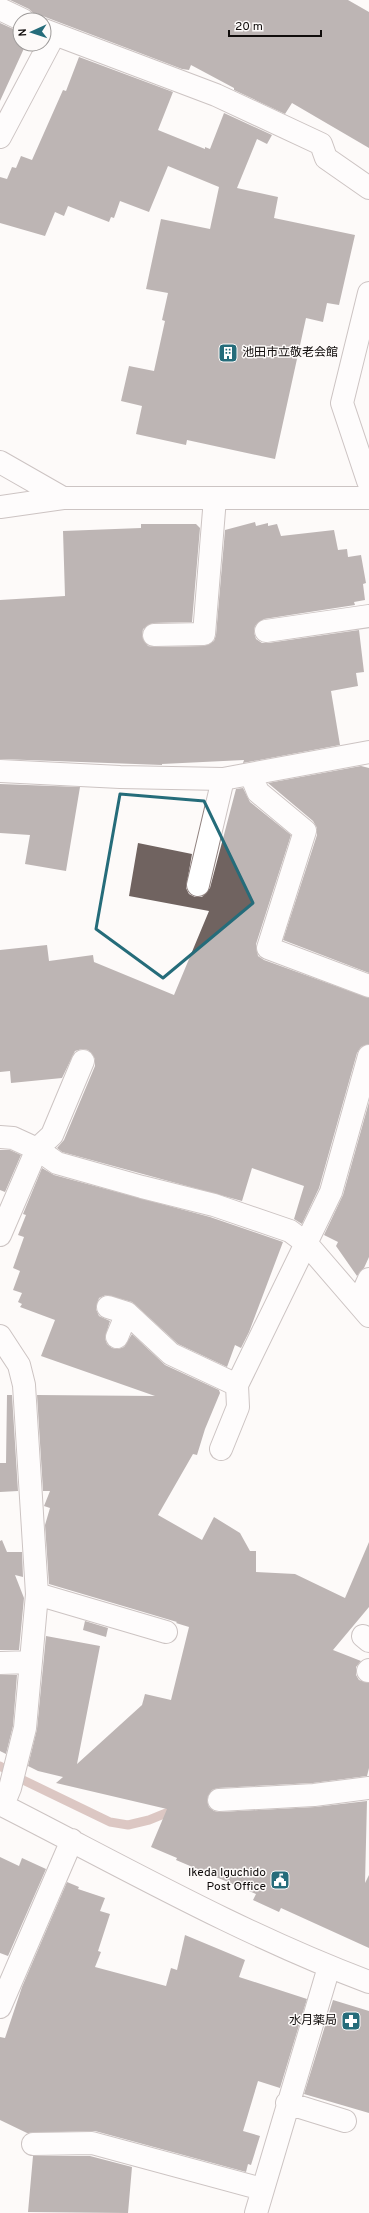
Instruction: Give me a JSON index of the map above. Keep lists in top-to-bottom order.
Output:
{
  "places": {
    "building": ["池田市立敬老会館"],
    "public building": ["Ikeda Iguchido Post Office"],
    "pharmacy": ["水月薬局"]
  },
  "scale_bar": "20 m",
  "north": "left"
}
